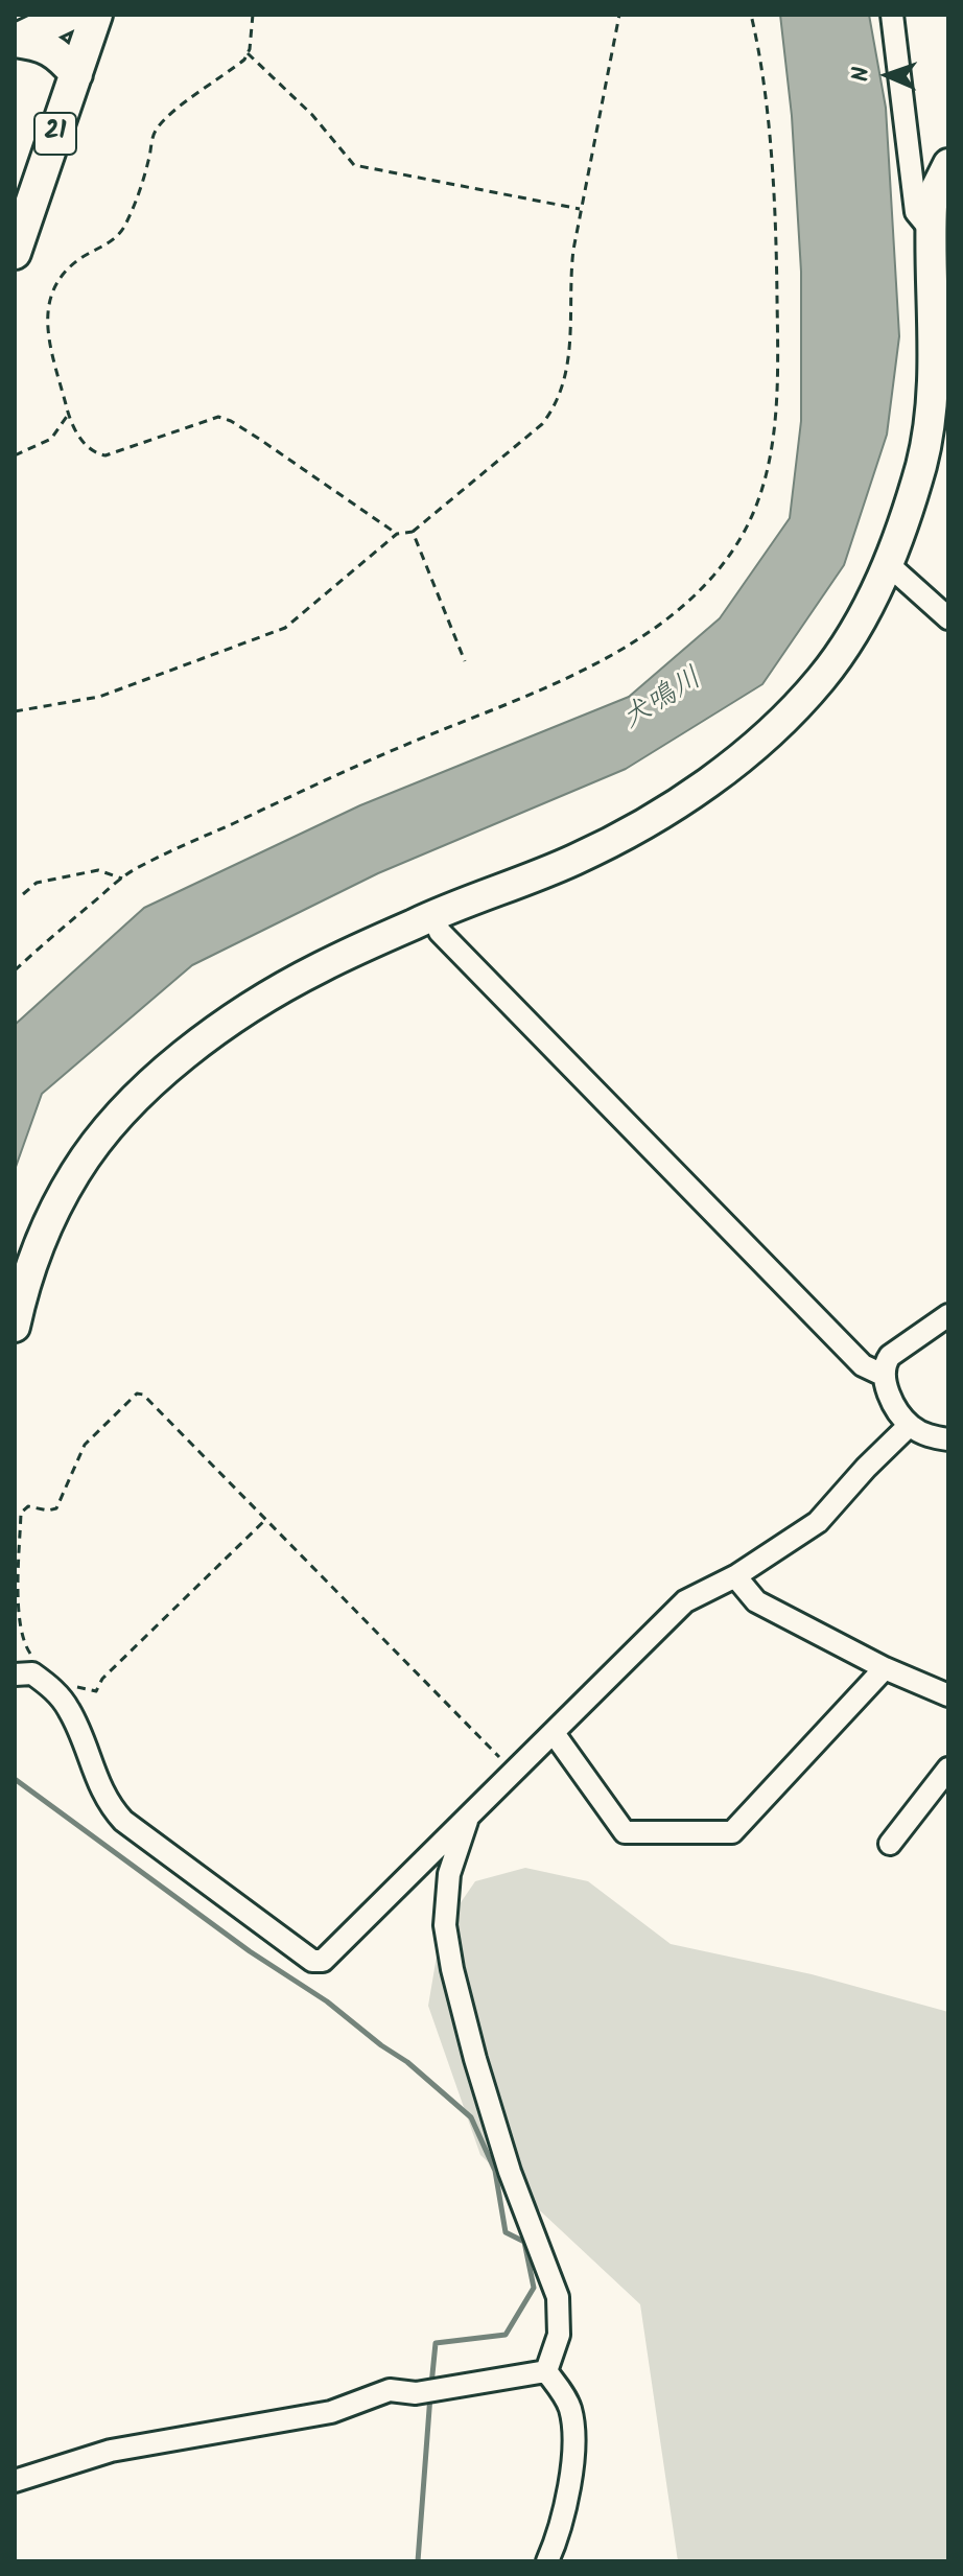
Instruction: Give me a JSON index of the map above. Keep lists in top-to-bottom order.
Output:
{
  "streets": {
    "main road": ["21"]
  },
  "water": ["犬鳴川"],
  "north": "left"
}
